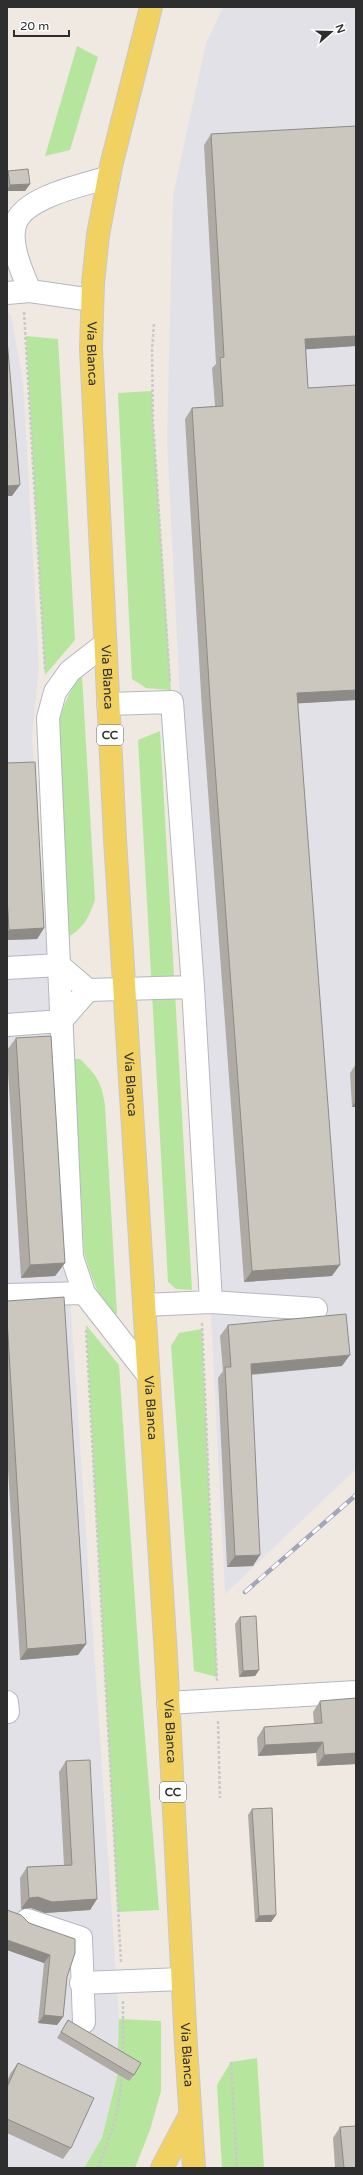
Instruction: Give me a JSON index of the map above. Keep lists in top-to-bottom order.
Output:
{
  "streets": {
    "main road": ["Vía Blanca", "CC"]
  },
  "scale_bar": "20 m",
  "north": "right"
}
